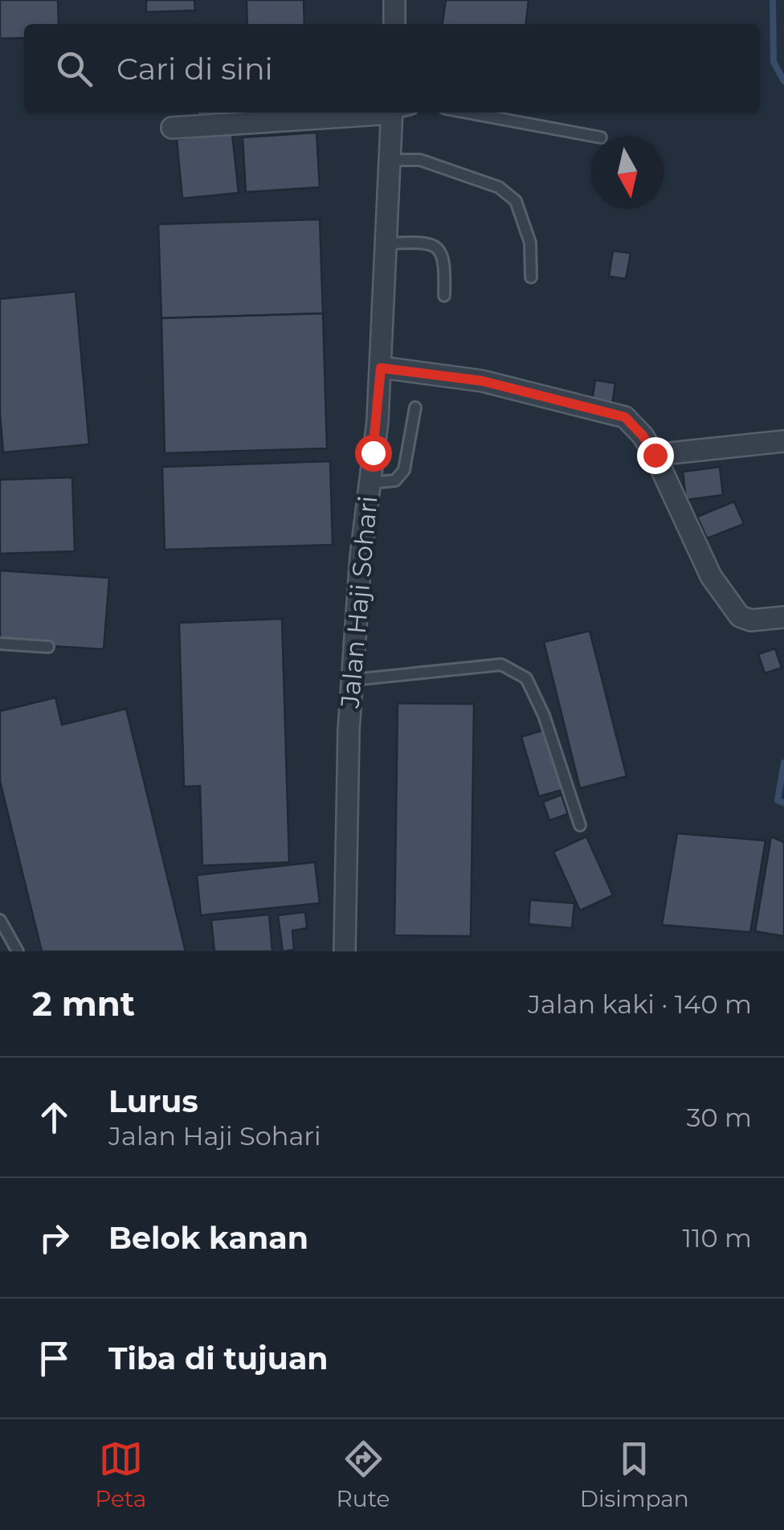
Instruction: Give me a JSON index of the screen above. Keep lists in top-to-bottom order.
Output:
{
  "streets": {
    "street": ["Jalan Haji Sohari"]
  },
  "north": "bottom",
  "page": {
    "search": "Cari di sini",
    "heading": ["2 mnt", "Jalan kaki · 140 m"],
    "list": [
      ["Lurus", "Jalan Haji Sohari", "30 m"],
      ["Belok kanan", "110 m"],
      "Tiba di tujuan"
    ],
    "nav": ["Peta", "Rute", "Disimpan"]
  }
}
